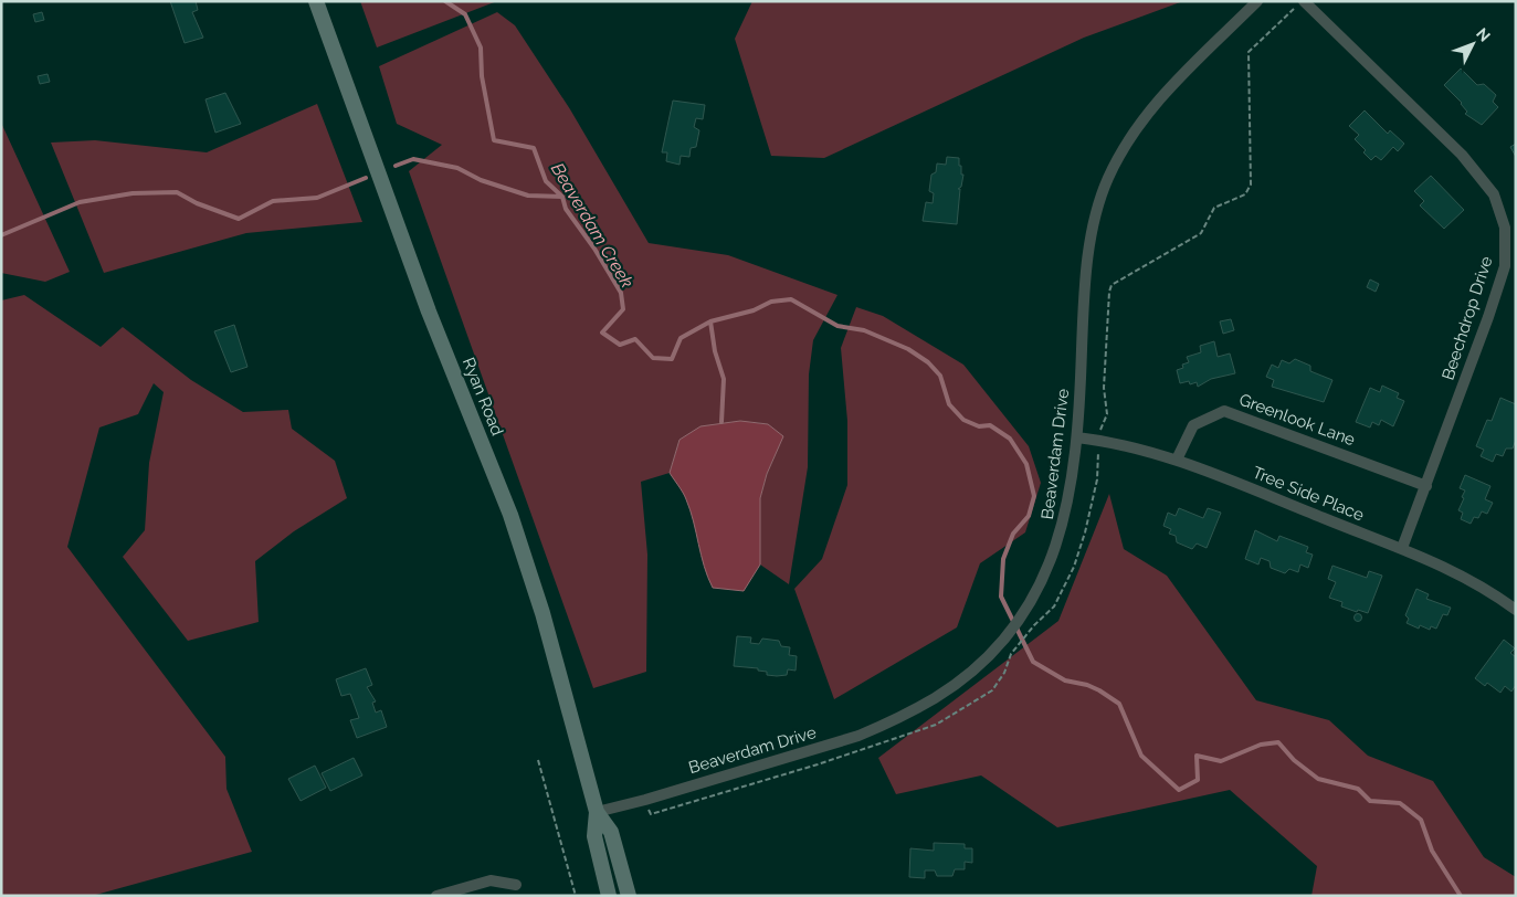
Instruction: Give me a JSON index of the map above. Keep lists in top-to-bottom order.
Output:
{
  "streets": {
    "main road": ["Ryan Road"],
    "street": [
      "Beechdrop Drive",
      "Greenlook Lane",
      "Beaverdam Drive",
      "Tree Side Place"
    ]
  },
  "crossings": [
    ["Beechdrop Drive", "Greenlook Lane"],
    ["Beechdrop Drive", "Tree Side Place"],
    ["Ryan Road", "Beaverdam Drive"],
    ["Greenlook Lane", "Tree Side Place"],
    ["Beaverdam Drive", "Tree Side Place"]
  ],
  "water": ["Beaverdam Creek"],
  "north": "top right"
}
